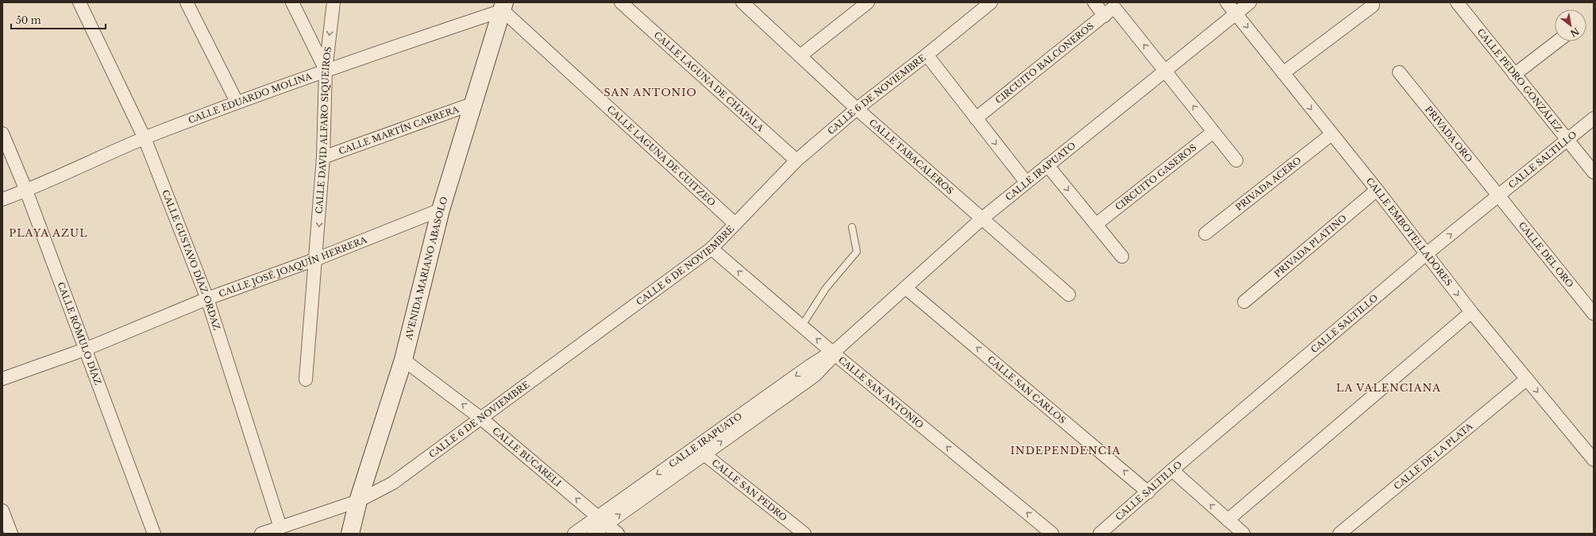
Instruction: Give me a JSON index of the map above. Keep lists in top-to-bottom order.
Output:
{
  "streets": {
    "street": [
      "CIRCUITO BALCONEROS",
      "CALLE PEDRO GONZÁLEZ",
      "CALLE LAGUNA DE CHAPALA",
      "CALLE 6 DE NOVIEMBRE",
      "CALLE EDUARDO MOLINA",
      "CALLE DAVID ALFARO SIQUEIROS",
      "CALLE MARTÍN CARRERA",
      "PRIVADA ORO",
      "CALLE LAGUNA DE CUITZEO",
      "CALLE TABACALEROS",
      "CALLE SALTILLO",
      "CALLE IRAPUATO",
      "CIRCUITO GASEROS",
      "PRIVADA ACERO",
      "CALLE EMBOTELLADORES",
      "PRIVADA PLATINO",
      "CALLE DEL ORO",
      "CALLE GUSTAVO DÍAZ ORDAZ",
      "CALLE JOSÉ JOAQUÍN HERRERA",
      "AVENIDA MARIANO ABASOLO",
      "CALLE RÓMULO DÍAZ",
      "CALLE SAN CARLOS",
      "CALLE SAN ANTONIO",
      "CALLE DE LA PLATA",
      "CALLE BUCARELI",
      "CALLE SAN PEDRO"
    ]
  },
  "crossings": [
    ["CIRCUITO BALCONEROS", "CALLE IRAPUATO"],
    ["CALLE PEDRO GONZÁLEZ", "CALLE SALTILLO"],
    ["CALLE LAGUNA DE CHAPALA", "CALLE 6 DE NOVIEMBRE"],
    ["CALLE 6 DE NOVIEMBRE", "CALLE LAGUNA DE CUITZEO"],
    ["CALLE 6 DE NOVIEMBRE", "CALLE TABACALEROS"],
    ["CALLE 6 DE NOVIEMBRE", "CALLE GUSTAVO DÍAZ ORDAZ"],
    ["CALLE 6 DE NOVIEMBRE", "AVENIDA MARIANO ABASOLO"],
    ["CALLE 6 DE NOVIEMBRE", "CALLE SAN ANTONIO"],
    ["CALLE 6 DE NOVIEMBRE", "CALLE BUCARELI"],
    ["CALLE EDUARDO MOLINA", "CALLE DAVID ALFARO SIQUEIROS"],
    ["CALLE EDUARDO MOLINA", "CALLE LAGUNA DE CUITZEO"],
    ["CALLE EDUARDO MOLINA", "CALLE GUSTAVO DÍAZ ORDAZ"],
    ["CALLE EDUARDO MOLINA", "AVENIDA MARIANO ABASOLO"],
    ["CALLE EDUARDO MOLINA", "CALLE RÓMULO DÍAZ"],
    ["CALLE DAVID ALFARO SIQUEIROS", "CALLE MARTÍN CARRERA"],
    ["CALLE DAVID ALFARO SIQUEIROS", "CALLE JOSÉ JOAQUÍN HERRERA"],
    ["CALLE MARTÍN CARRERA", "AVENIDA MARIANO ABASOLO"],
    ["PRIVADA ORO", "CALLE SALTILLO"],
    ["PRIVADA ORO", "CALLE DEL ORO"],
    ["CALLE LAGUNA DE CUITZEO", "AVENIDA MARIANO ABASOLO"],
    ["CALLE TABACALEROS", "CALLE IRAPUATO"],
    ["CALLE SALTILLO", "CALLE EMBOTELLADORES"],
    ["CALLE SALTILLO", "CALLE DEL ORO"],
    ["CALLE SALTILLO", "CALLE SAN CARLOS"],
    ["CALLE IRAPUATO", "CALLE EMBOTELLADORES"],
    ["CALLE IRAPUATO", "CALLE SAN CARLOS"],
    ["CALLE IRAPUATO", "CALLE SAN ANTONIO"],
    ["CALLE IRAPUATO", "CALLE BUCARELI"],
    ["CALLE IRAPUATO", "CALLE SAN PEDRO"],
    ["PRIVADA ACERO", "CALLE EMBOTELLADORES"],
    ["CALLE EMBOTELLADORES", "PRIVADA PLATINO"],
    ["CALLE EMBOTELLADORES", "CALLE DE LA PLATA"],
    ["CALLE GUSTAVO DÍAZ ORDAZ", "CALLE JOSÉ JOAQUÍN HERRERA"],
    ["CALLE JOSÉ JOAQUÍN HERRERA", "AVENIDA MARIANO ABASOLO"],
    ["CALLE JOSÉ JOAQUÍN HERRERA", "CALLE RÓMULO DÍAZ"],
    ["AVENIDA MARIANO ABASOLO", "CALLE BUCARELI"]
  ],
  "one_way": [
    "CALLE DAVID ALFARO SIQUEIROS",
    "CALLE SAN CARLOS",
    "CALLE SAN ANTONIO",
    "CALLE BUCARELI"
  ],
  "districts": [
    "SAN ANTONIO",
    "PLAYA AZUL",
    "LA VALENCIANA",
    "INDEPENDENCIA"
  ],
  "scale_bar": "50 m",
  "north": "bottom right"
}
